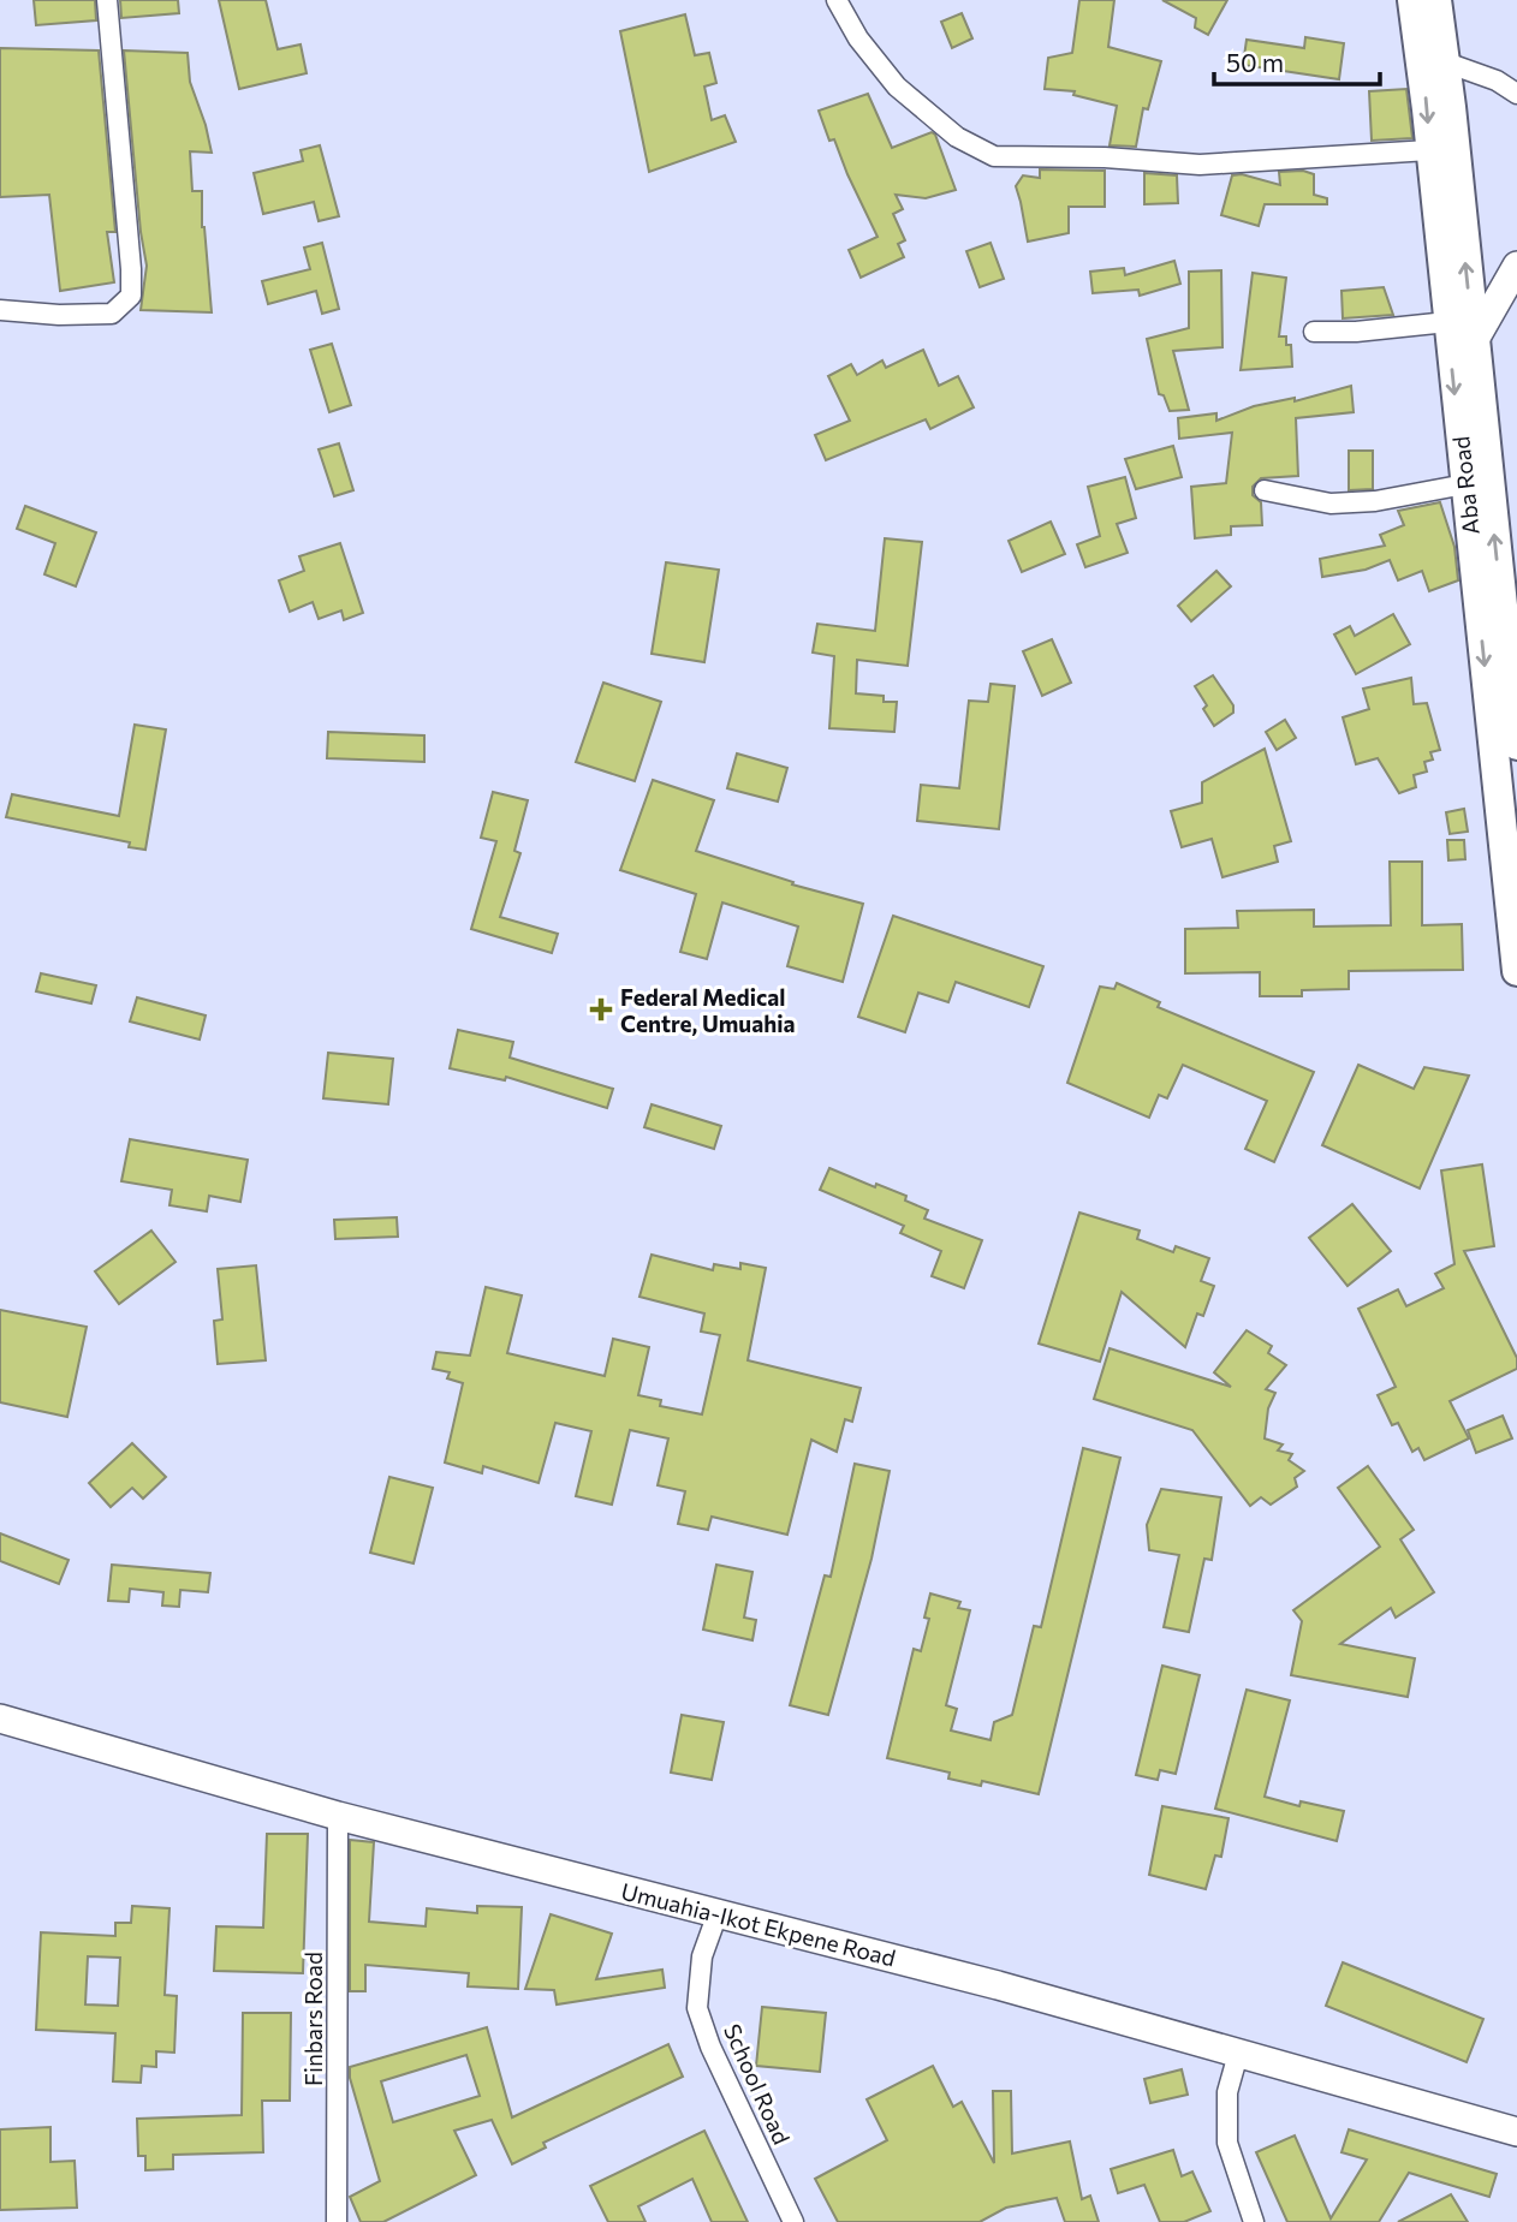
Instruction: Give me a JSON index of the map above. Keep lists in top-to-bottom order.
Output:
{
  "streets": {
    "main road": ["Aba Road", "Umuahia-Ikot Ekpene Road"],
    "street": ["Finbars Road", "School Road"]
  },
  "crossings": [
    ["Umuahia-Ikot Ekpene Road", "Finbars Road"],
    ["Umuahia-Ikot Ekpene Road", "School Road"]
  ],
  "places": {
    "health": ["Federal Medical Centre, Umuahia"]
  },
  "scale_bar": "50 m"
}
